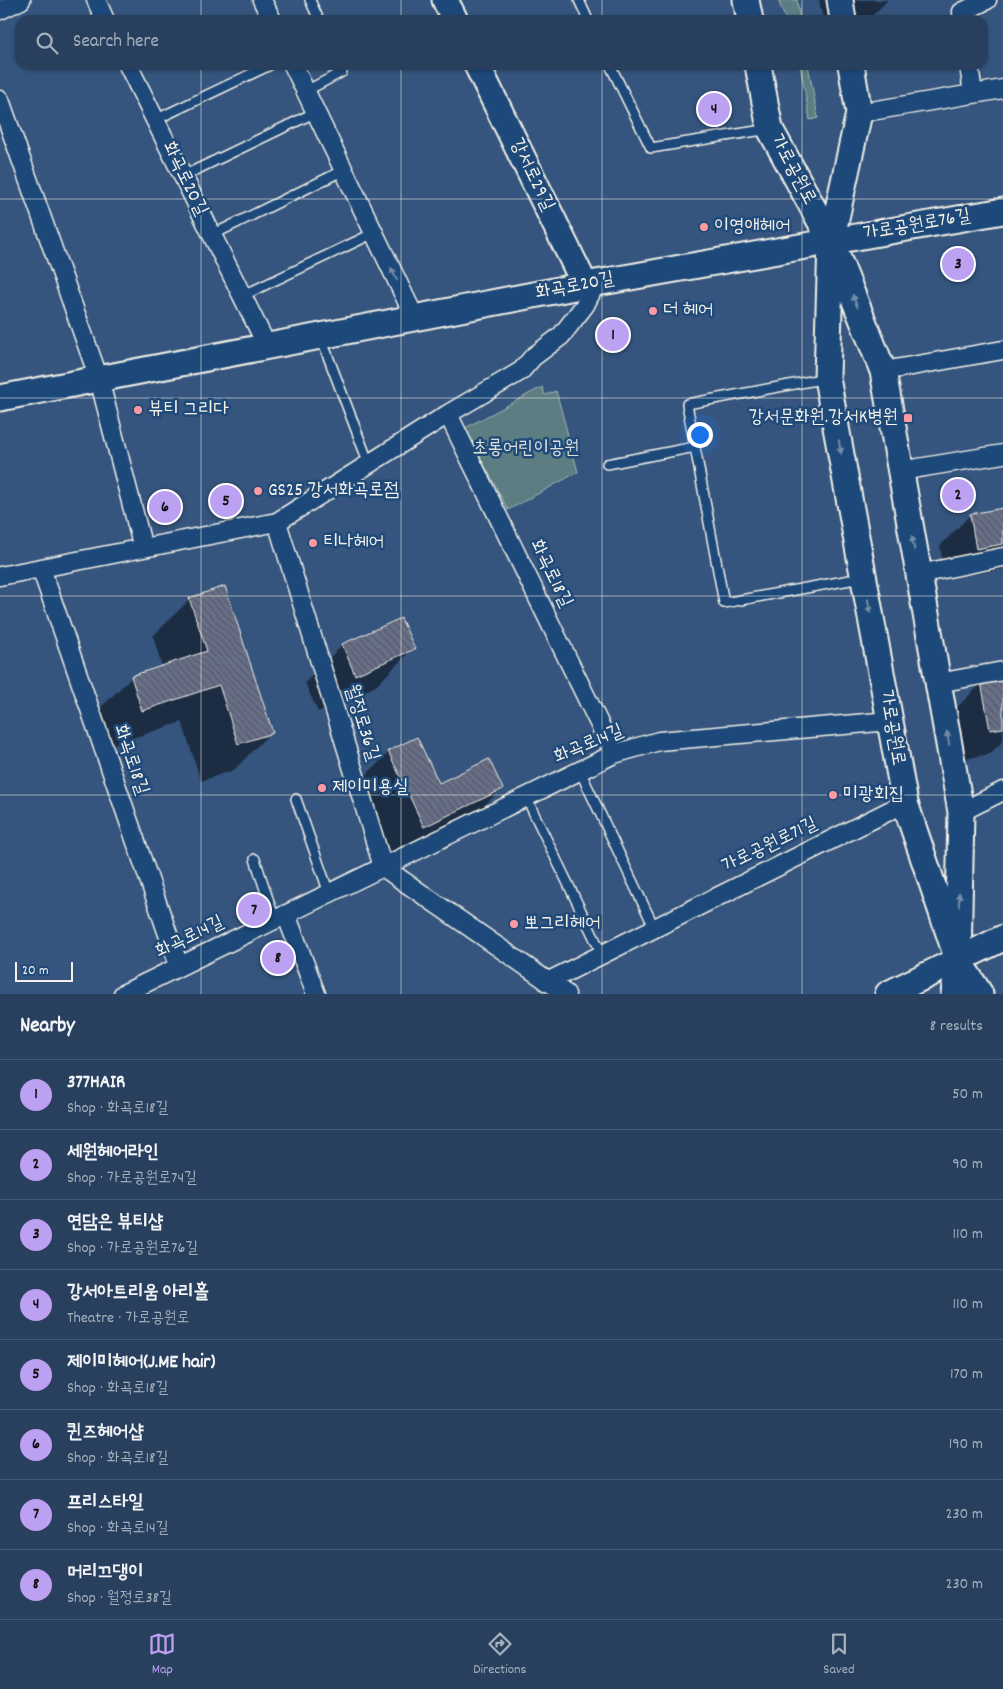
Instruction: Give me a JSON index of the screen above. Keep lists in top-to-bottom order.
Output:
{
  "streets": {
    "main road": [
      "가로공원로",
      "강서로29길",
      "화곡로20길",
      "가로공원로76길"
    ],
    "street": [
      "화곡로18길",
      "월정로36길",
      "화곡로14길",
      "가로공원로71길"
    ]
  },
  "crossings": [
    ["가로공원로", "화곡로20길"],
    ["가로공원로", "가로공원로76길"],
    ["가로공원로", "화곡로14길"],
    ["가로공원로", "가로공원로71길"],
    ["강서로29길", "화곡로20길"],
    ["화곡로20길", "가로공원로76길"],
    ["화곡로18길", "화곡로14길"],
    ["월정로36길", "화곡로14길"]
  ],
  "parks": ["초롱어린이공원"],
  "places": {
    "other": [
      "이영애헤어",
      "더 헤어",
      "뷰티 그리다",
      "GS25 강서화곡로점",
      "티나헤어",
      "제이미용실",
      "미광회집",
      "뽀그리헤어"
    ],
    "transit": ["강서문화원.강서K병원"]
  },
  "scale_bar": "20 m",
  "page": {
    "search": "Search here",
    "pins": [
      "4",
      "3",
      "1",
      "2",
      "5",
      "6",
      "7",
      "8"
    ],
    "scale": "20 m",
    "heading": ["Nearby", "8 results"],
    "list": [
      {
        "mark": "1",
        "name": "377HAIR",
        "note": "Shop · 화곡로18길",
        "value": "50 m"
      },
      {
        "mark": "2",
        "name": "세원헤어라인",
        "note": "Shop · 가로공원로74길",
        "value": "90 m"
      },
      {
        "mark": "3",
        "name": "연담은 뷰티샵",
        "note": "Shop · 가로공원로76길",
        "value": "110 m"
      },
      {
        "mark": "4",
        "name": "강서아트리움 아리홀",
        "note": "Theatre · 가로공원로",
        "value": "110 m"
      },
      {
        "mark": "5",
        "name": "제이미헤어(J.ME hair)",
        "note": "Shop · 화곡로18길",
        "value": "170 m"
      },
      {
        "mark": "6",
        "name": "퀸즈헤어샵",
        "note": "Shop · 화곡로18길",
        "value": "190 m"
      },
      {
        "mark": "7",
        "name": "프리스타일",
        "note": "Shop · 화곡로14길",
        "value": "230 m"
      },
      {
        "mark": "8",
        "name": "머리끄댕이",
        "note": "Shop · 월정로38길",
        "value": "230 m"
      }
    ],
    "nav": ["Map", "Directions", "Saved"]
  }
}
